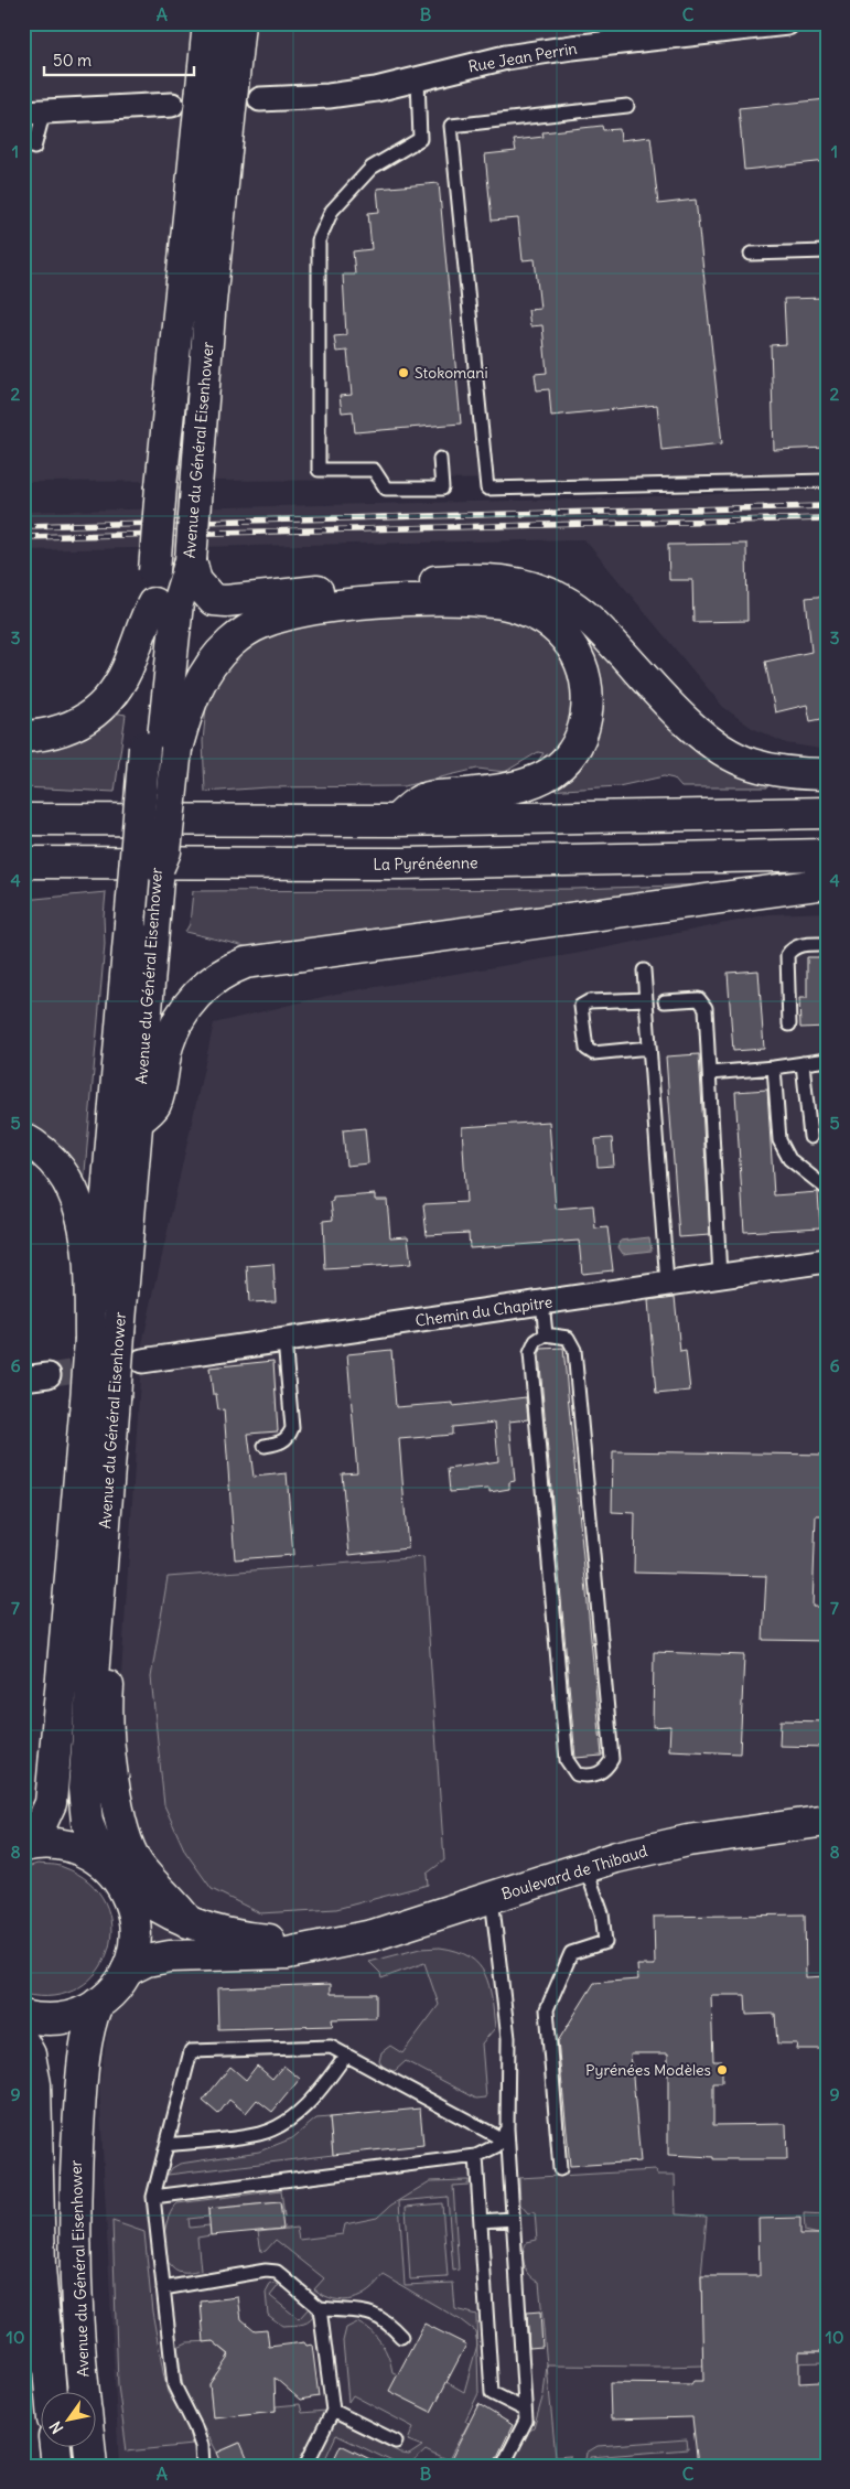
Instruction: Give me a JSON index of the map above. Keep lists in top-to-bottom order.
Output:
{
  "streets": {
    "main road": ["Avenue du Général Eisenhower", "La Pyrénéenne", "Boulevard de Thibaud"],
    "street": ["Rue Jean Perrin", "Chemin du Chapitre"]
  },
  "crossings": [
    ["Avenue du Général Eisenhower", "Boulevard de Thibaud"]
  ],
  "places": ["Stokomani", "Pyrénées Modèles"],
  "scale_bar": "50 m",
  "north": "bottom left",
  "grid": {
    "columns": ["A", "B", "C"],
    "rows": [
      "1",
      "2",
      "3",
      "4",
      "5",
      "6",
      "7",
      "8",
      "9",
      "10"
    ]
  }
}
